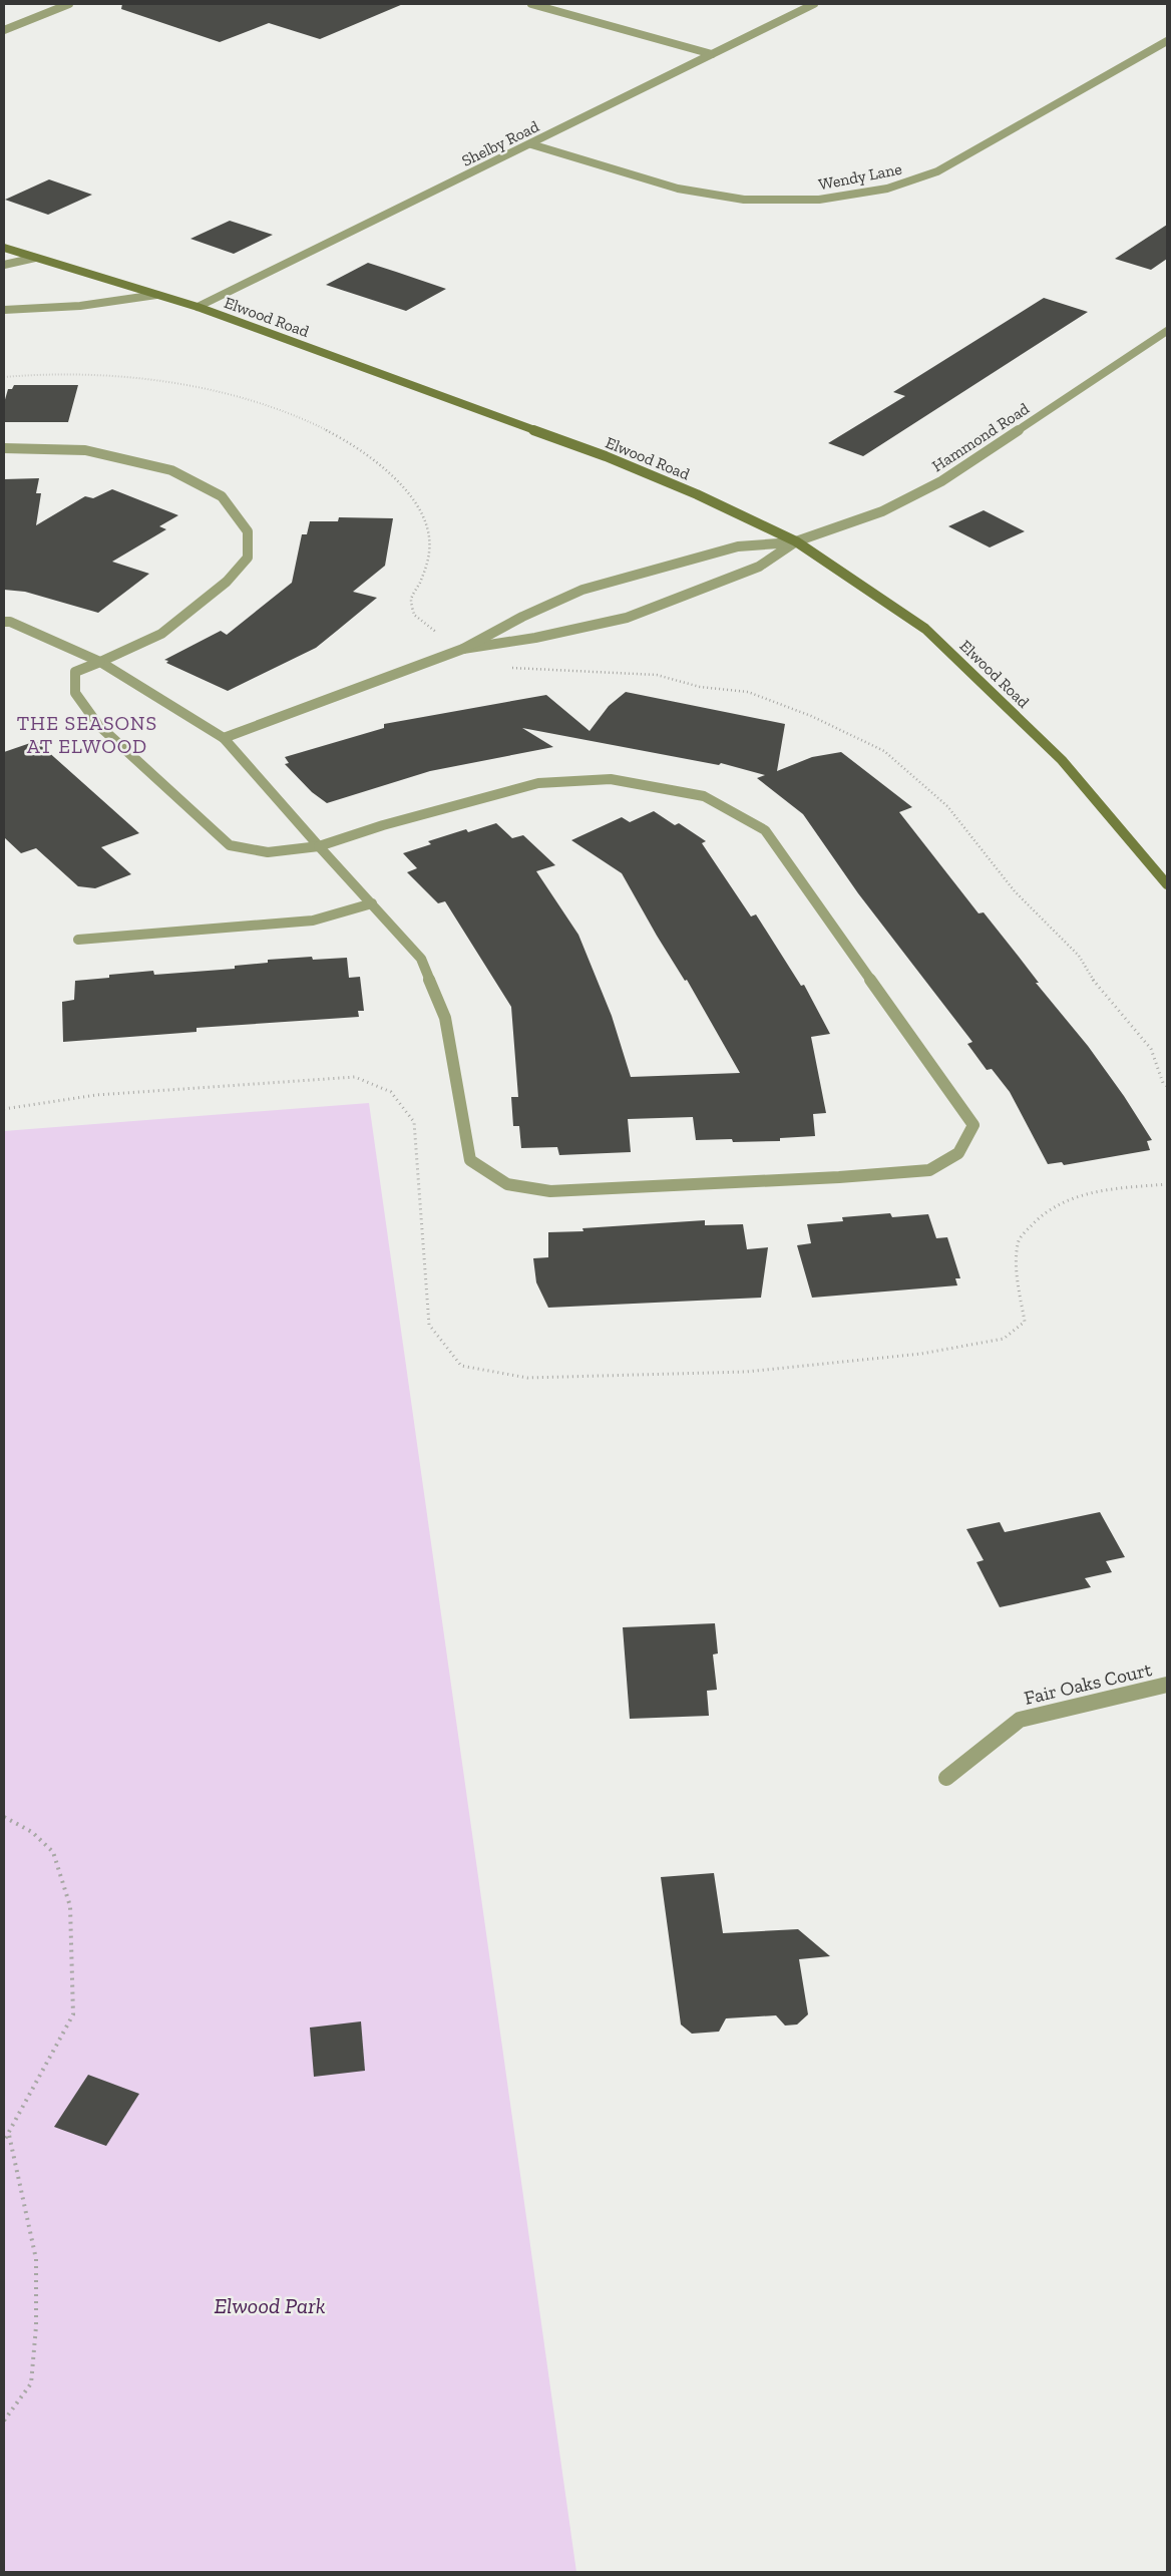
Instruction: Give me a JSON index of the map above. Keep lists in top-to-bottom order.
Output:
{
  "streets": {
    "main road": ["Elwood Road"],
    "street": [
      "Shelby Road",
      "Wendy Lane",
      "Hammond Road",
      "Fair Oaks Court"
    ]
  },
  "crossings": [
    ["Shelby Road", "Wendy Lane"],
    ["Shelby Road", "Elwood Road"],
    ["Elwood Road", "Hammond Road"]
  ],
  "districts": ["THE SEASONS AT ELWOOD"],
  "parks": ["Elwood Park"]
}
